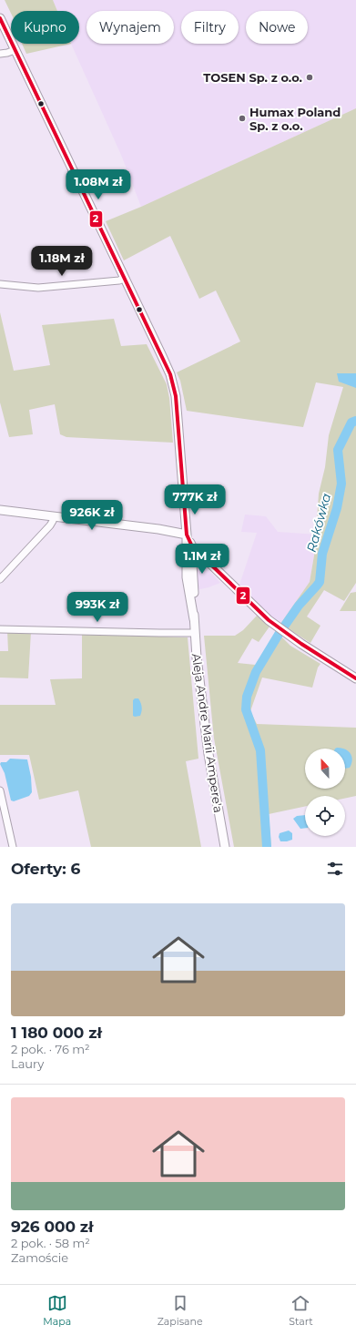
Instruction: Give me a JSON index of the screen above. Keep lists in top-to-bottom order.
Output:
{
  "streets": {
    "street": ["Aleja Andre Marii Ampere'a"]
  },
  "water": ["Rakówka"],
  "places": ["TOSEN Sp. z o.o.", "Humax Poland Sp. z o.o."],
  "lines": ["transit line 2"],
  "north": "top",
  "page": {
    "chip": [
      "Kupno",
      "Wynajem",
      "Filtry",
      "Nowe"
    ],
    "price": [
      "1.08M zł",
      "1.18M zł",
      "777K zł",
      "926K zł",
      "1.1M zł",
      "993K zł"
    ],
    "heading": "Oferty: 6",
    "list": [
      {
        "name": "1 180 000 zł",
        "note": "2 pok. · 76 m² · Laury"
      },
      {
        "name": "926 000 zł",
        "note": "2 pok. · 58 m² · Zamoście"
      }
    ],
    "tabs": ["Mapa", "Zapisane", "Start"]
  }
}
